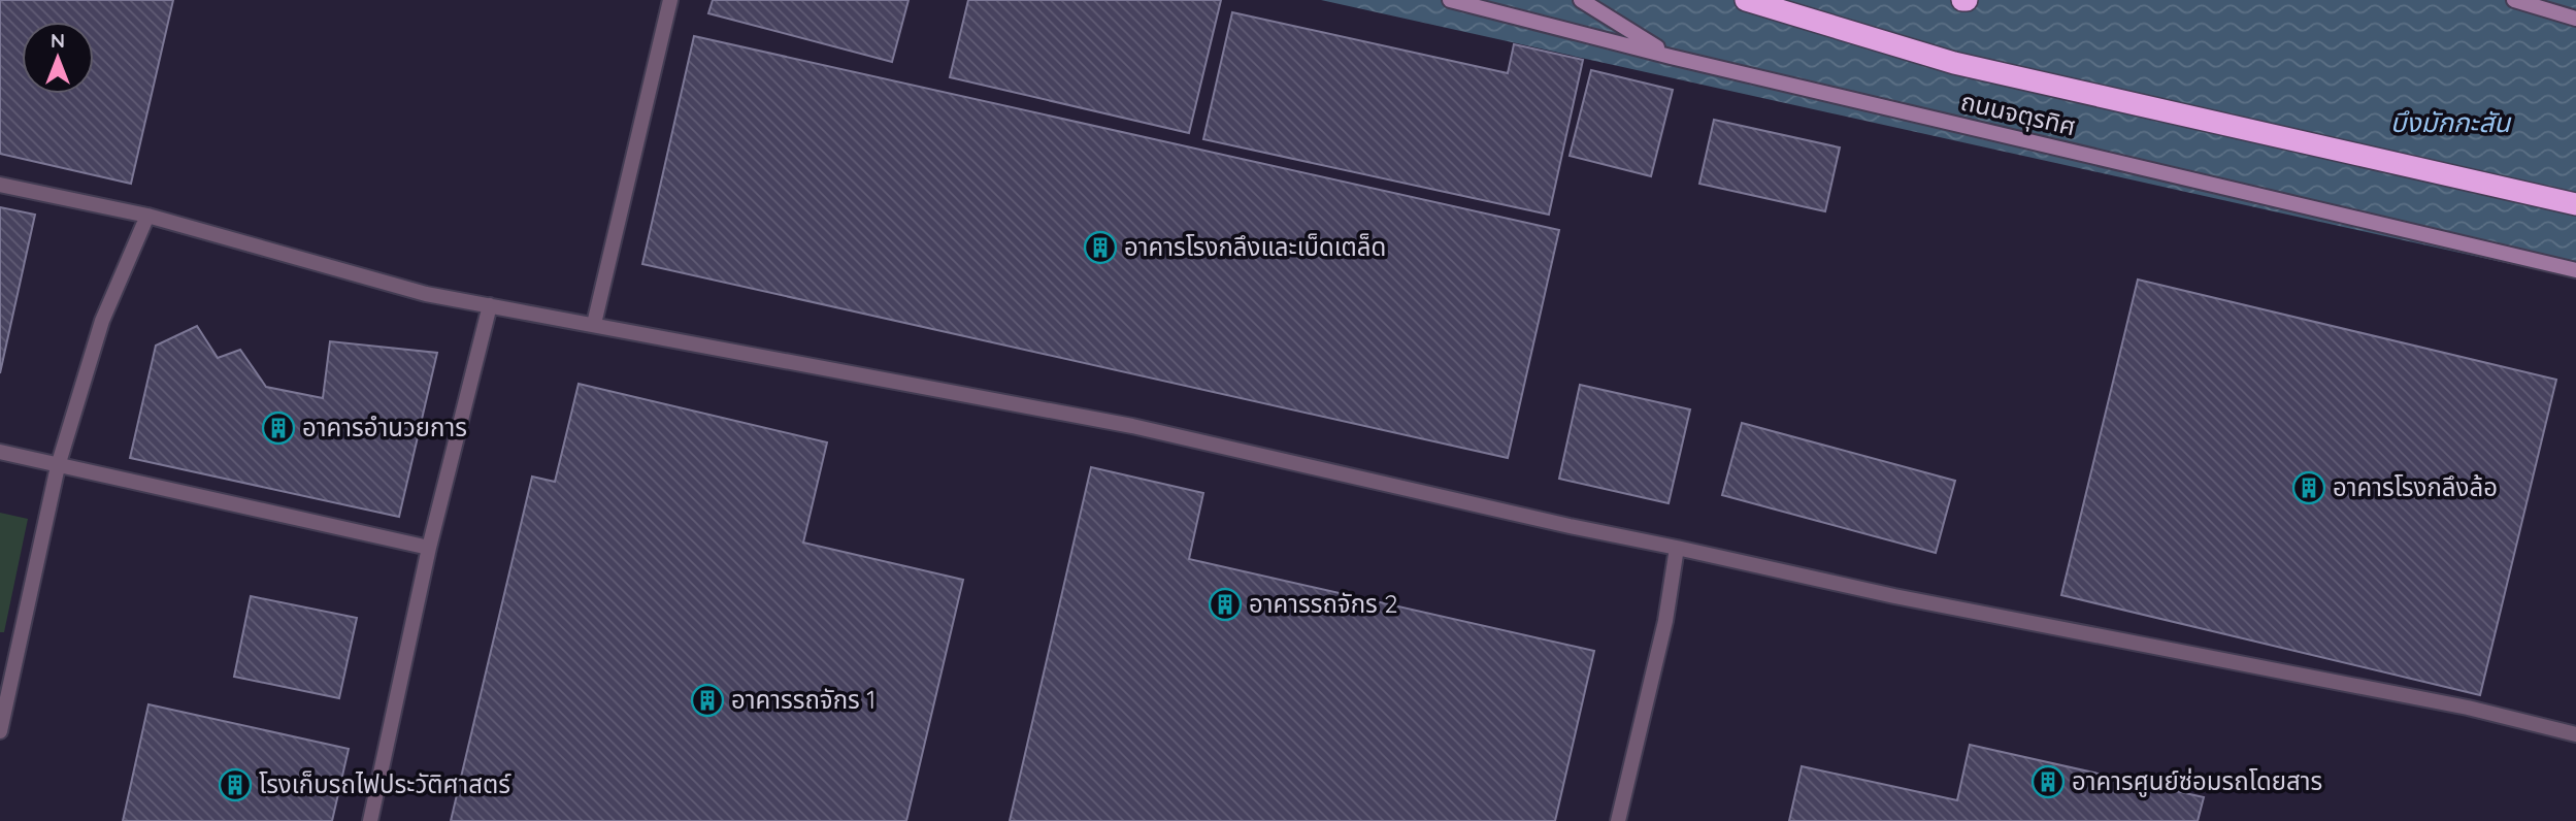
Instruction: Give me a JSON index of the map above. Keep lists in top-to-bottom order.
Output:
{
  "streets": {
    "main road": ["ถนนจตุรทิศ"]
  },
  "water": ["บึงมักกะสัน"],
  "places": {
    "building": [
      "อาคารโรงกลึงและเบ็ดเตล็ด",
      "อาคารอำนวยการ",
      "อาคารโรงกลึงล้อ",
      "อาคารรถจักร 2",
      "อาคารรถจักร 1",
      "อาคารศูนย์ซ่อมรถโดยสาร",
      "โรงเก็บรถไฟประวัติศาสตร์"
    ]
  },
  "north": "top"
}
